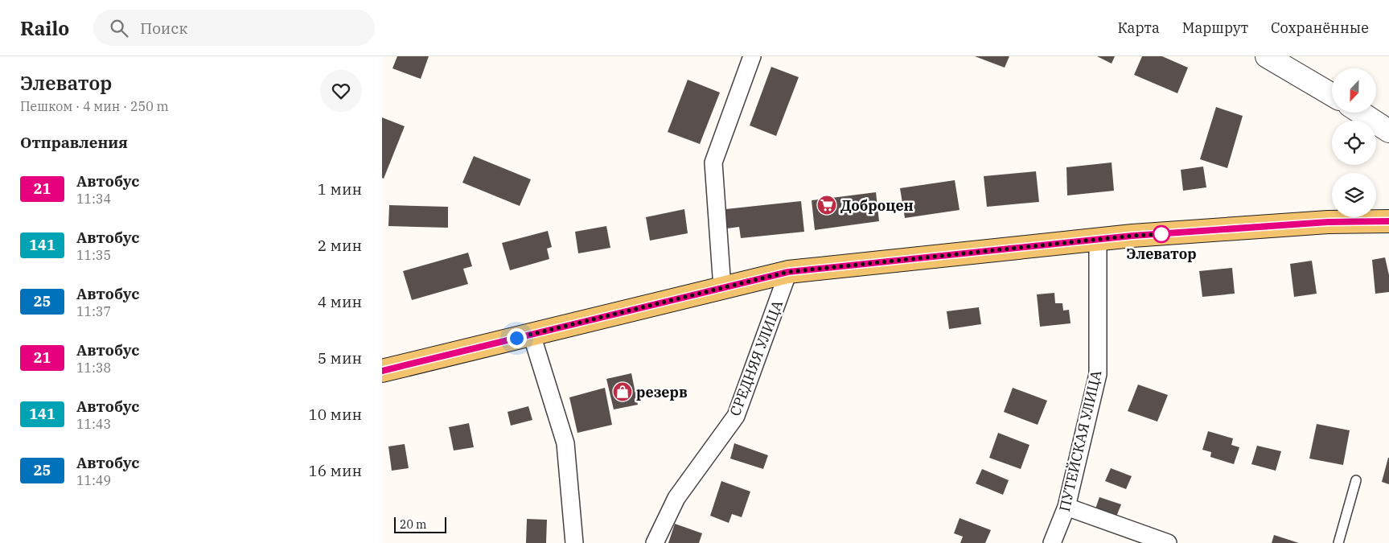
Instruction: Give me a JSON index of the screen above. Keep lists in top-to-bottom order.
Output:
{
  "streets": {
    "street": ["СРЕДНЯЯ УЛИЦА", "ПУТЕЙСКАЯ УЛИЦА"]
  },
  "places": {
    "supermarket": ["Доброцен"],
    "other": ["Элеватор"],
    "shop": ["резерв"]
  },
  "lines": ["bus line 21"],
  "scale_bar": "20 m",
  "north": "bottom",
  "page": {
    "header": "Railo",
    "search": "Поиск",
    "nav": ["Карта", "Маршрут", "Сохранённые"],
    "heading": [
      ["Элеватор", "Пешком · 4 мин · 250 m"],
      "Отправления"
    ],
    "list": [
      {
        "mark": "21",
        "name": "Автобус",
        "note": "11:34",
        "value": "1 мин"
      },
      {
        "mark": "141",
        "name": "Автобус",
        "note": "11:35",
        "value": "2 мин"
      },
      {
        "mark": "25",
        "name": "Автобус",
        "note": "11:37",
        "value": "4 мин"
      },
      {
        "mark": "21",
        "name": "Автобус",
        "note": "11:38",
        "value": "5 мин"
      },
      {
        "mark": "141",
        "name": "Автобус",
        "note": "11:43",
        "value": "10 мин"
      },
      {
        "mark": "25",
        "name": "Автобус",
        "note": "11:49",
        "value": "16 мин"
      }
    ],
    "scale": "20 m"
  }
}
